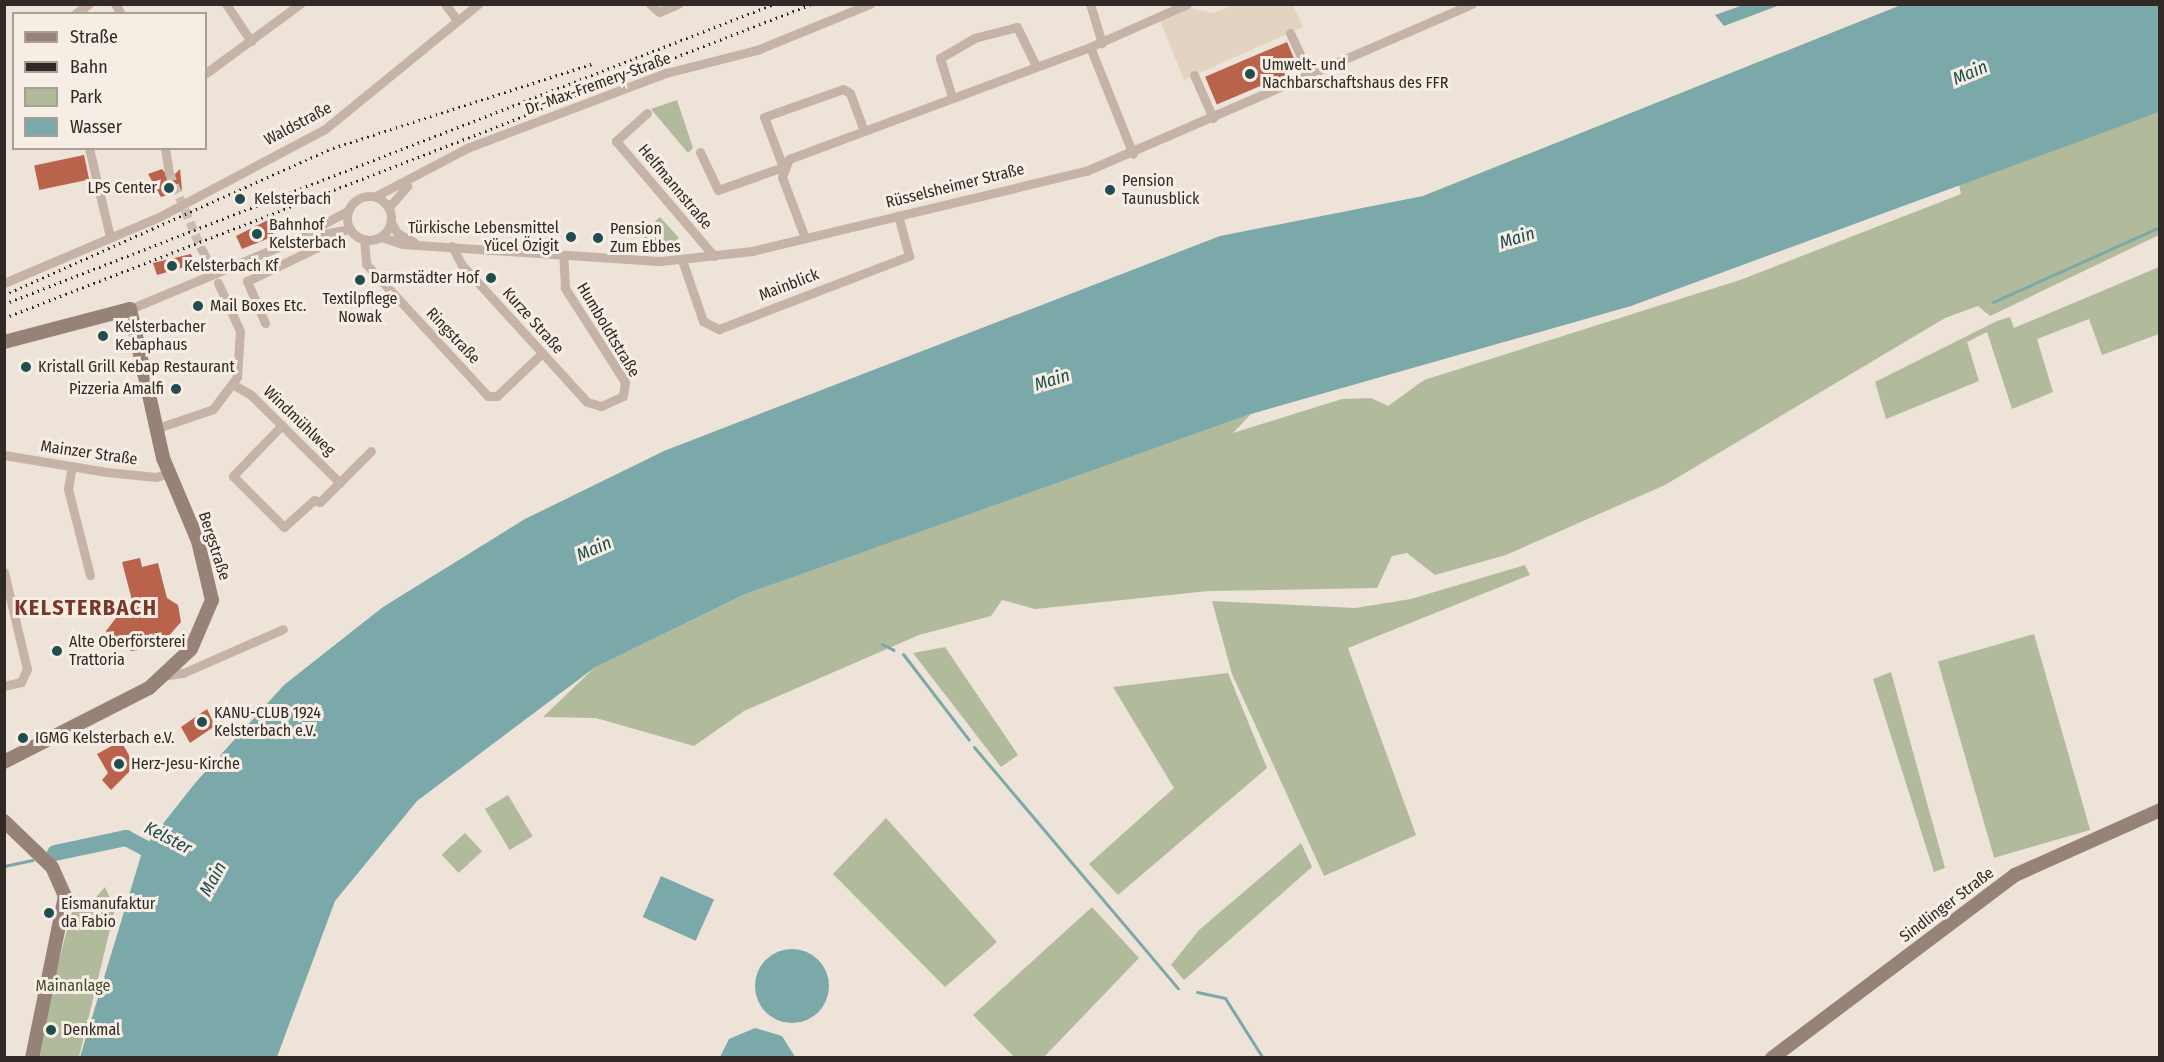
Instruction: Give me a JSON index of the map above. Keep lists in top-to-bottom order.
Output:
{
  "streets": {
    "street": [
      "Dr.-Max-Fremery-Straße",
      "Waldstraße",
      "Rüsselsheimer Straße",
      "Helfmannstraße",
      "Mainblick",
      "Kurze Straße",
      "Humboldtstraße",
      "Ringstraße",
      "Windmühlweg",
      "Mainzer Straße",
      "Bergstraße",
      "Sindlinger Straße"
    ]
  },
  "crossings": [
    ["Dr.-Max-Fremery-Straße", "Rüsselsheimer Straße"],
    ["Dr.-Max-Fremery-Straße", "Ringstraße"],
    ["Rüsselsheimer Straße", "Helfmannstraße"],
    ["Rüsselsheimer Straße", "Mainblick"],
    ["Rüsselsheimer Straße", "Kurze Straße"],
    ["Rüsselsheimer Straße", "Humboldtstraße"],
    ["Rüsselsheimer Straße", "Ringstraße"],
    ["Kurze Straße", "Humboldtstraße"],
    ["Kurze Straße", "Ringstraße"],
    ["Mainzer Straße", "Bergstraße"]
  ],
  "districts": ["KELSTERBACH"],
  "water": ["Main", "Kelster"],
  "parks": ["Mainanlage"],
  "places": [
    "Umwelt- und Nachbarschaftshaus des FFR",
    "LPS Center",
    "Pension Taunusblick",
    "Kelsterbach",
    "Bahnhof Kelsterbach",
    "Türkische Lebensmittel Yücel Özigit",
    "Pension Zum Ebbes",
    "Kelsterbach Kf",
    "Darmstädter Hof",
    "Textilpflege Nowak",
    "Mail Boxes Etc.",
    "Kelsterbacher Kebaphaus",
    "Kristall Grill Kebap Restaurant",
    "Pizzeria Amalfi",
    "Alte Oberförsterei Trattoria",
    "KANU-CLUB 1924 Kelsterbach e.V.",
    "IGMG Kelsterbach e.V.",
    "Herz-Jesu-Kirche",
    "Eismanufaktur da Fabio",
    "Denkmal"
  ],
  "legend": [
    "Straße",
    "Bahn",
    "Park",
    "Wasser"
  ]
}
